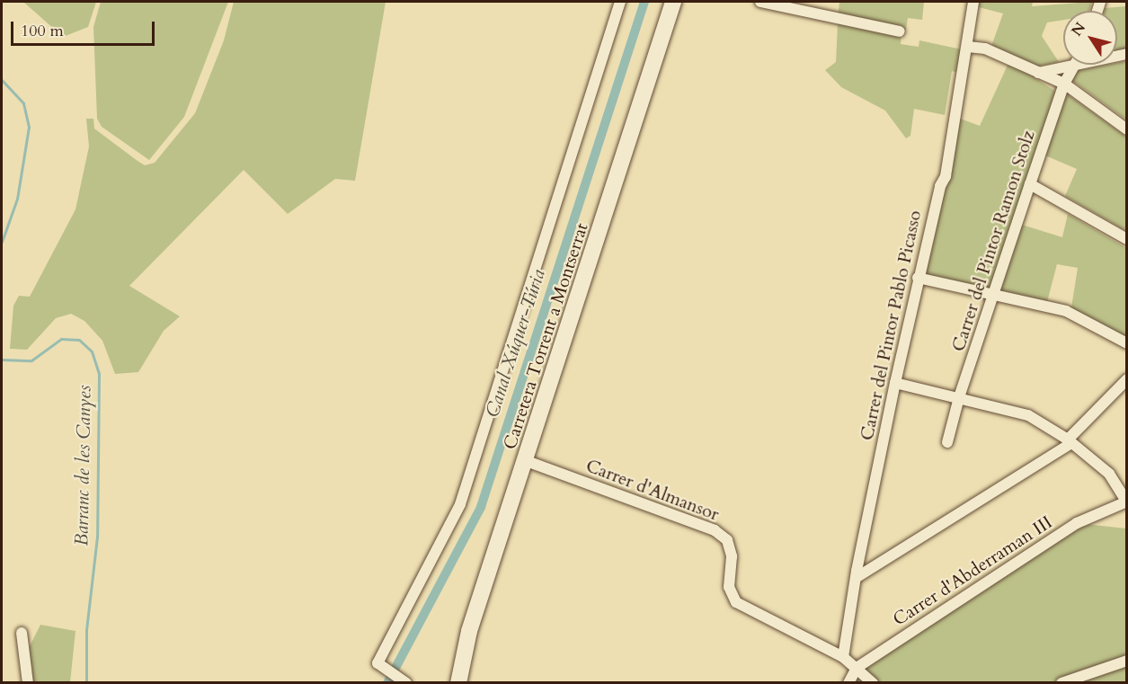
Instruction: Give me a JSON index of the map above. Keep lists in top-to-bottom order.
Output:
{
  "streets": {
    "main road": ["Carretera Torrent a Montserrat"],
    "street": [
      "Carrer del Pintor Ramon Stolz",
      "Carrer del Pintor Pablo Picasso",
      "Carrer d'Almansor",
      "Carrer d'Abderraman III"
    ]
  },
  "crossings": [
    ["Carrer del Pintor Pablo Picasso", "Carrer d'Almansor"],
    ["Carretera Torrent a Montserrat", "Carrer d'Almansor"],
    ["Carrer d'Almansor", "Carrer d'Abderraman III"]
  ],
  "water": ["Canal Xúquer-Túria", "Barranc de les Canyes"],
  "scale_bar": "100 m",
  "north": "top left"
}
